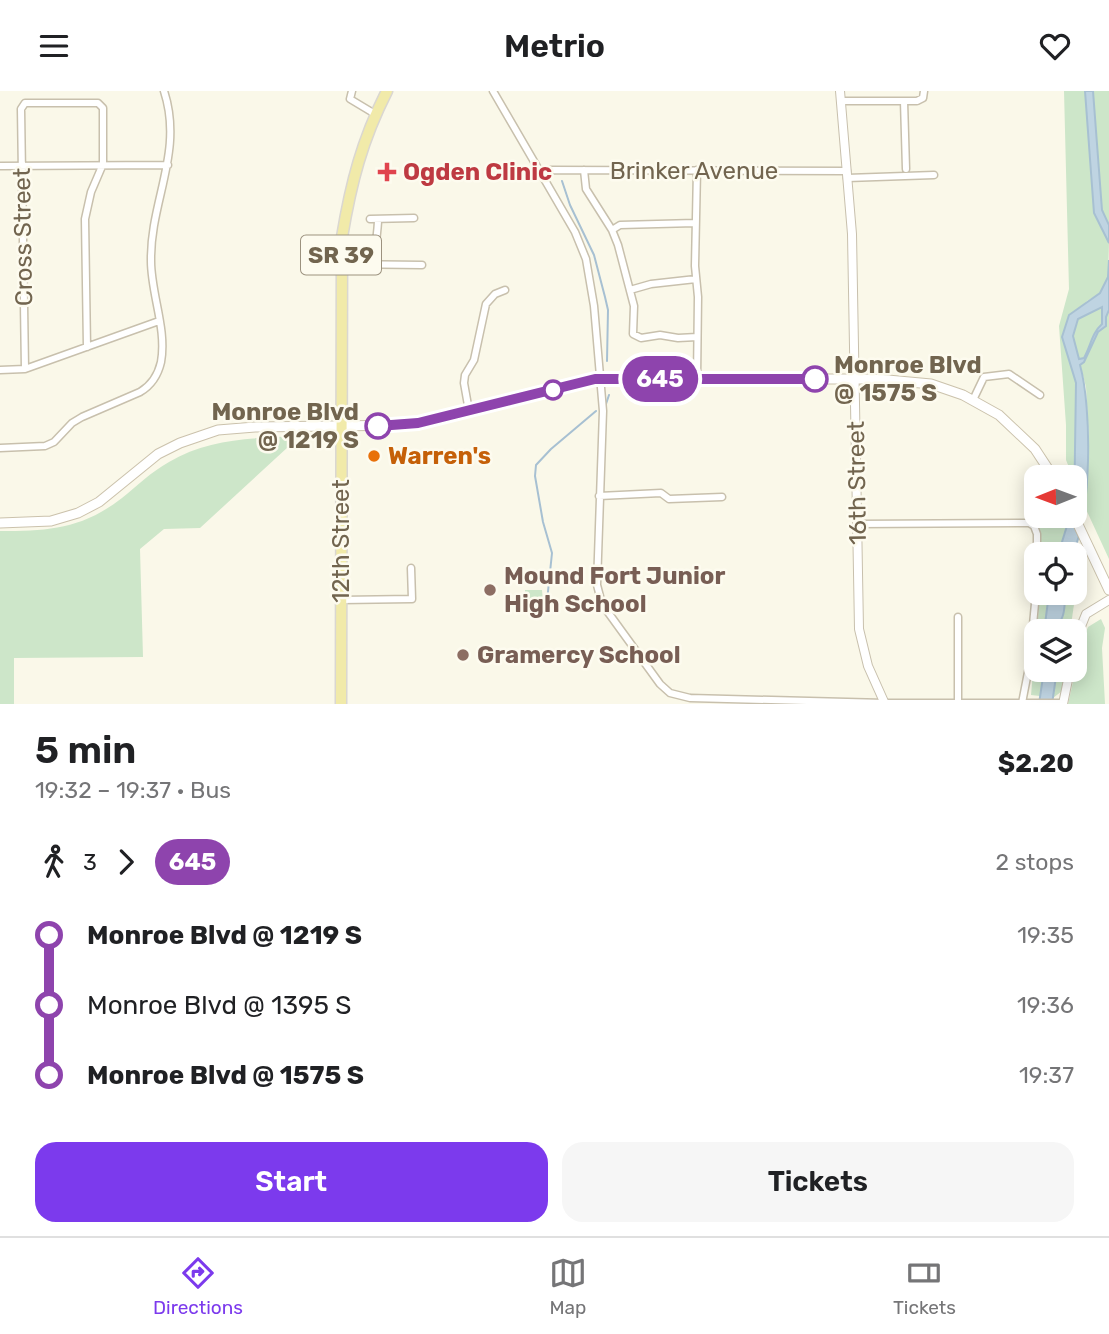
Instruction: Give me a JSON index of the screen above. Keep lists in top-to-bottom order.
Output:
{
  "streets": {
    "main road": ["SR 39", "12th Street"],
    "street": ["Brinker Avenue", "Cross Street", "16th Street"]
  },
  "crossings": [
    ["Brinker Avenue", "16th Street"]
  ],
  "places": {
    "health": ["Ogden Clinic"],
    "other": [
      "Monroe Blvd @ 1575 S",
      "Monroe Blvd @ 1219 S",
      "Warren's",
      "Mound Fort Junior High School",
      "Gramercy School"
    ]
  },
  "lines": ["bus line 645"],
  "north": "left",
  "page": {
    "header": "Metrio",
    "on_map": "645",
    "heading": ["5 min", "19:32 – 19:37 · Bus", "$2.20"],
    "legs": ["3", "645", "2 stops"],
    "list": [
      {
        "name": "Monroe Blvd @ 1219 S",
        "value": "19:35"
      },
      {
        "name": "Monroe Blvd @ 1395 S",
        "value": "19:36"
      },
      {
        "name": "Monroe Blvd @ 1575 S",
        "value": "19:37"
      }
    ],
    "buttons": ["Start", "Tickets"],
    "tabs": ["Directions", "Map", "Tickets"]
  }
}
